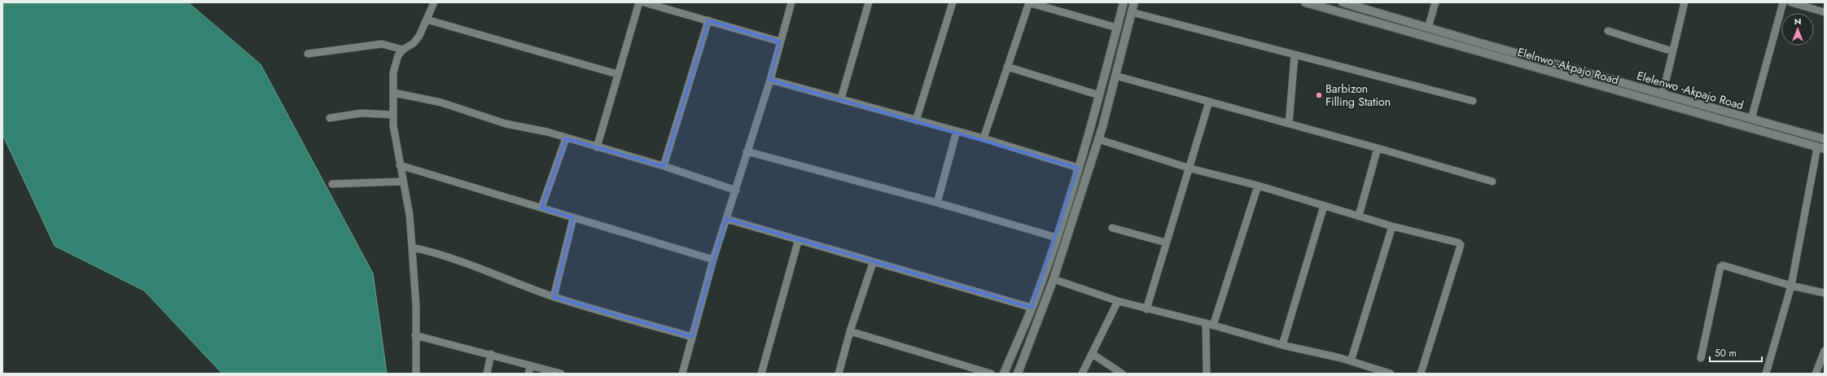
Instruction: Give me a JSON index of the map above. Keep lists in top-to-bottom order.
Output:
{
  "streets": {
    "main road": ["Elelnwo -Akpajo Road", "Elelenwo -Akpajo Road"]
  },
  "places": ["Barbizon Filling Station"],
  "scale_bar": "50 m",
  "north": "top"
}
